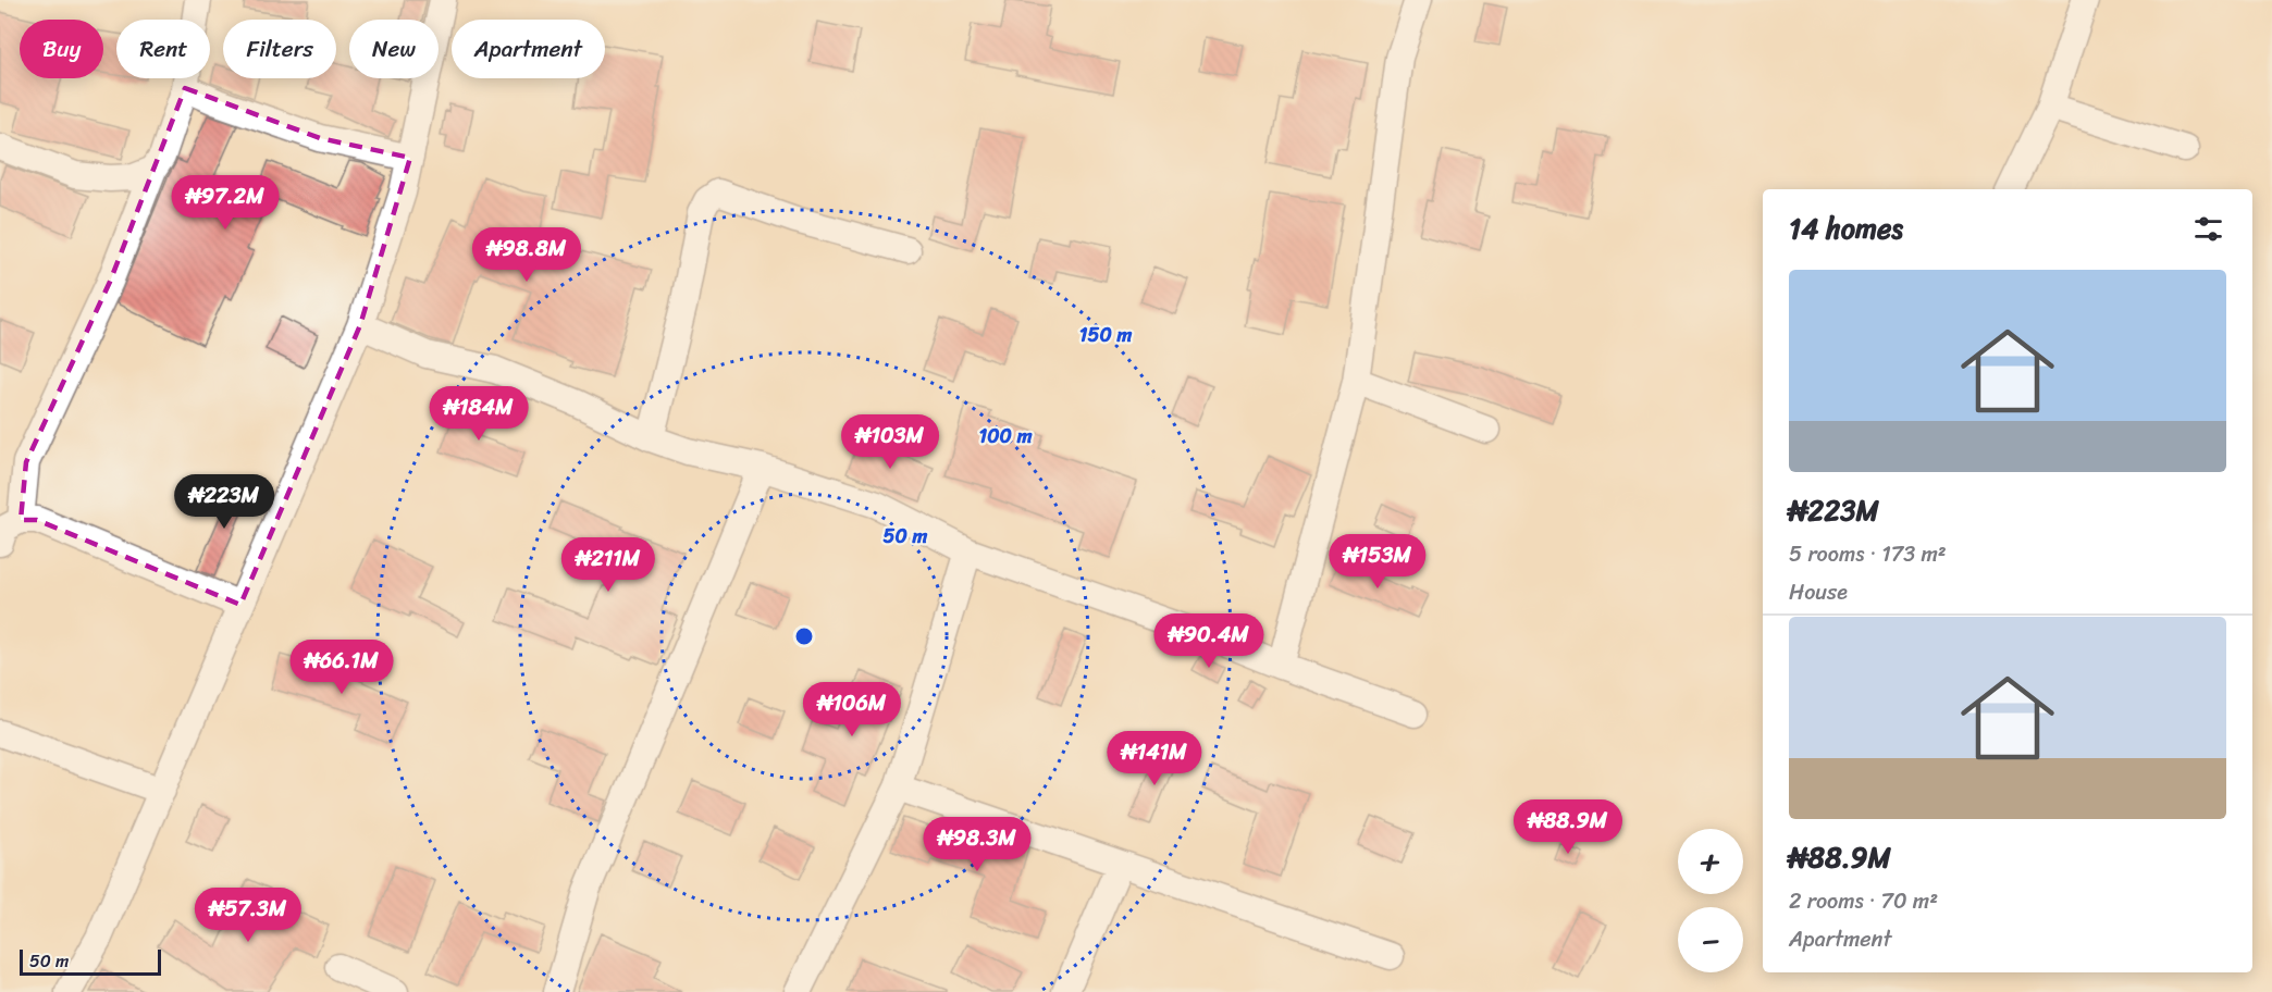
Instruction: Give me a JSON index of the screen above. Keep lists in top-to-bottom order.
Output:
{
  "scale_bar": "50 m",
  "page": {
    "chip": [
      "Buy",
      "Rent",
      "Filters",
      "New",
      "Apartment"
    ],
    "price": [
      "₦97.2M",
      "₦98.8M",
      "₦184M",
      "₦103M",
      "₦223M",
      "₦153M",
      "₦211M",
      "₦90.4M",
      "₦66.1M",
      "₦106M",
      "₦141M",
      "₦88.9M",
      "₦98.3M",
      "₦57.3M"
    ],
    "heading": "14 homes",
    "list": [
      {
        "name": "₦223M",
        "note": "5 rooms · 173 m² · House"
      },
      {
        "name": "₦88.9M",
        "note": "2 rooms · 70 m² · Apartment"
      }
    ],
    "map_buttons": ["+", "−"],
    "scale": "50 m"
  },
  "rings": ["150 m", "100 m", "50 m"]
}
